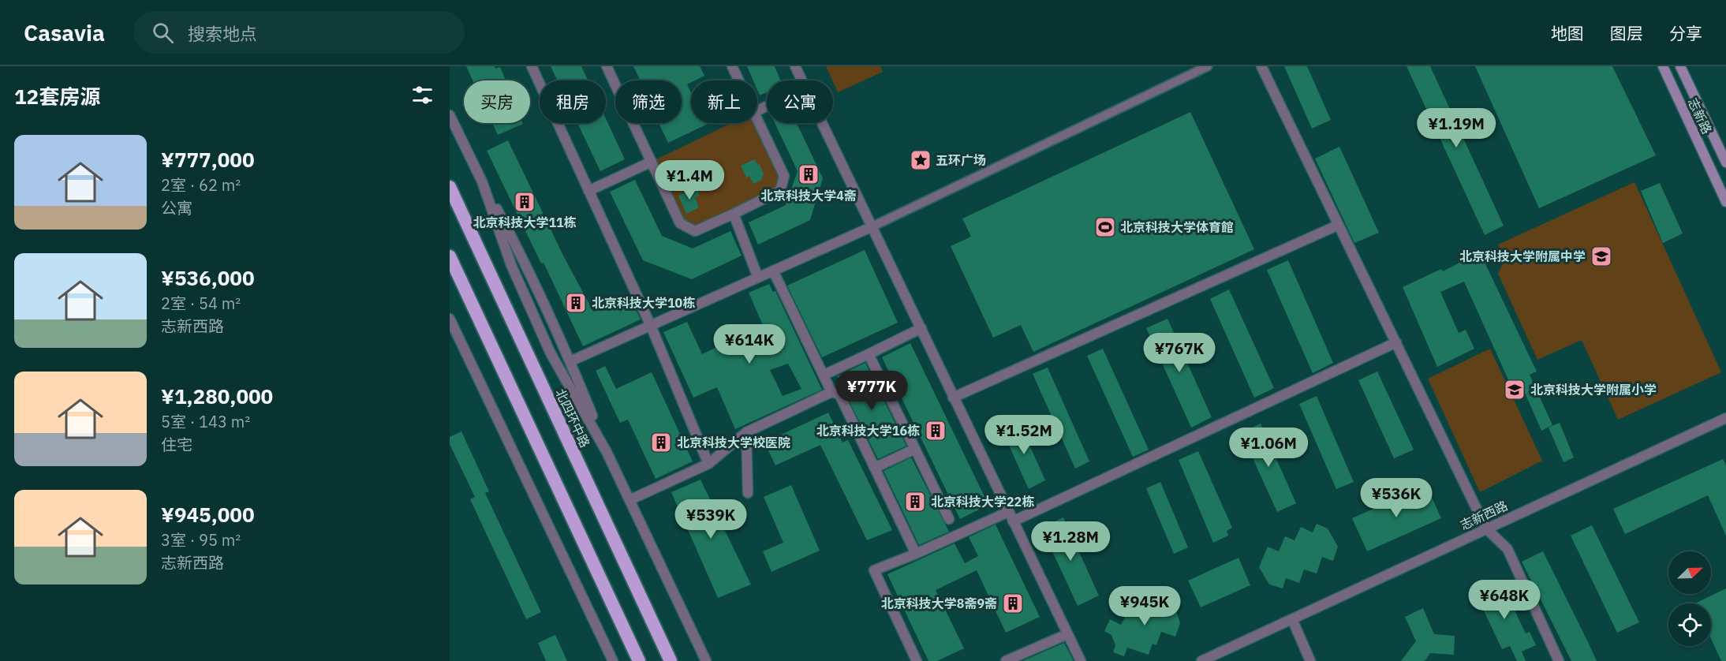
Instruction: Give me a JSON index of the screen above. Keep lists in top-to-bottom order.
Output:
{
  "streets": {
    "highway": ["北四环中路"],
    "main road": ["志新路"],
    "street": ["志新西路"]
  },
  "places": {
    "place": ["五环广场"],
    "building": [
      "北京科技大学4斋",
      "北京科技大学11栋",
      "北京科技大学10栋",
      "北京科技大学16栋",
      "北京科技大学校医院",
      "北京科技大学22栋",
      "北京科技大学8斋9斋"
    ],
    "sports": ["北京科技大学体育館"],
    "school or university": ["北京科技大学附属中学", "北京科技大学附属小学"]
  },
  "north": "top right",
  "page": {
    "header": "Casavia",
    "search": "搜索地点",
    "nav": ["地图", "图层", "分享"],
    "heading": "12套房源",
    "chip": [
      "买房",
      "租房",
      "筛选",
      "新上",
      "公寓"
    ],
    "price": [
      "¥1.19M",
      "¥1.4M",
      "¥614K",
      "¥767K",
      "¥777K",
      "¥1.52M",
      "¥1.06M",
      "¥536K",
      "¥539K",
      "¥1.28M",
      "¥648K",
      "¥945K"
    ],
    "list": [
      {
        "name": "¥777,000",
        "note": "2室 · 62 m² · 公寓"
      },
      {
        "name": "¥536,000",
        "note": "2室 · 54 m² · 志新西路"
      },
      {
        "name": "¥1,280,000",
        "note": "5室 · 143 m² · 住宅"
      },
      {
        "name": "¥945,000",
        "note": "3室 · 95 m² · 志新西路"
      }
    ]
  }
}
